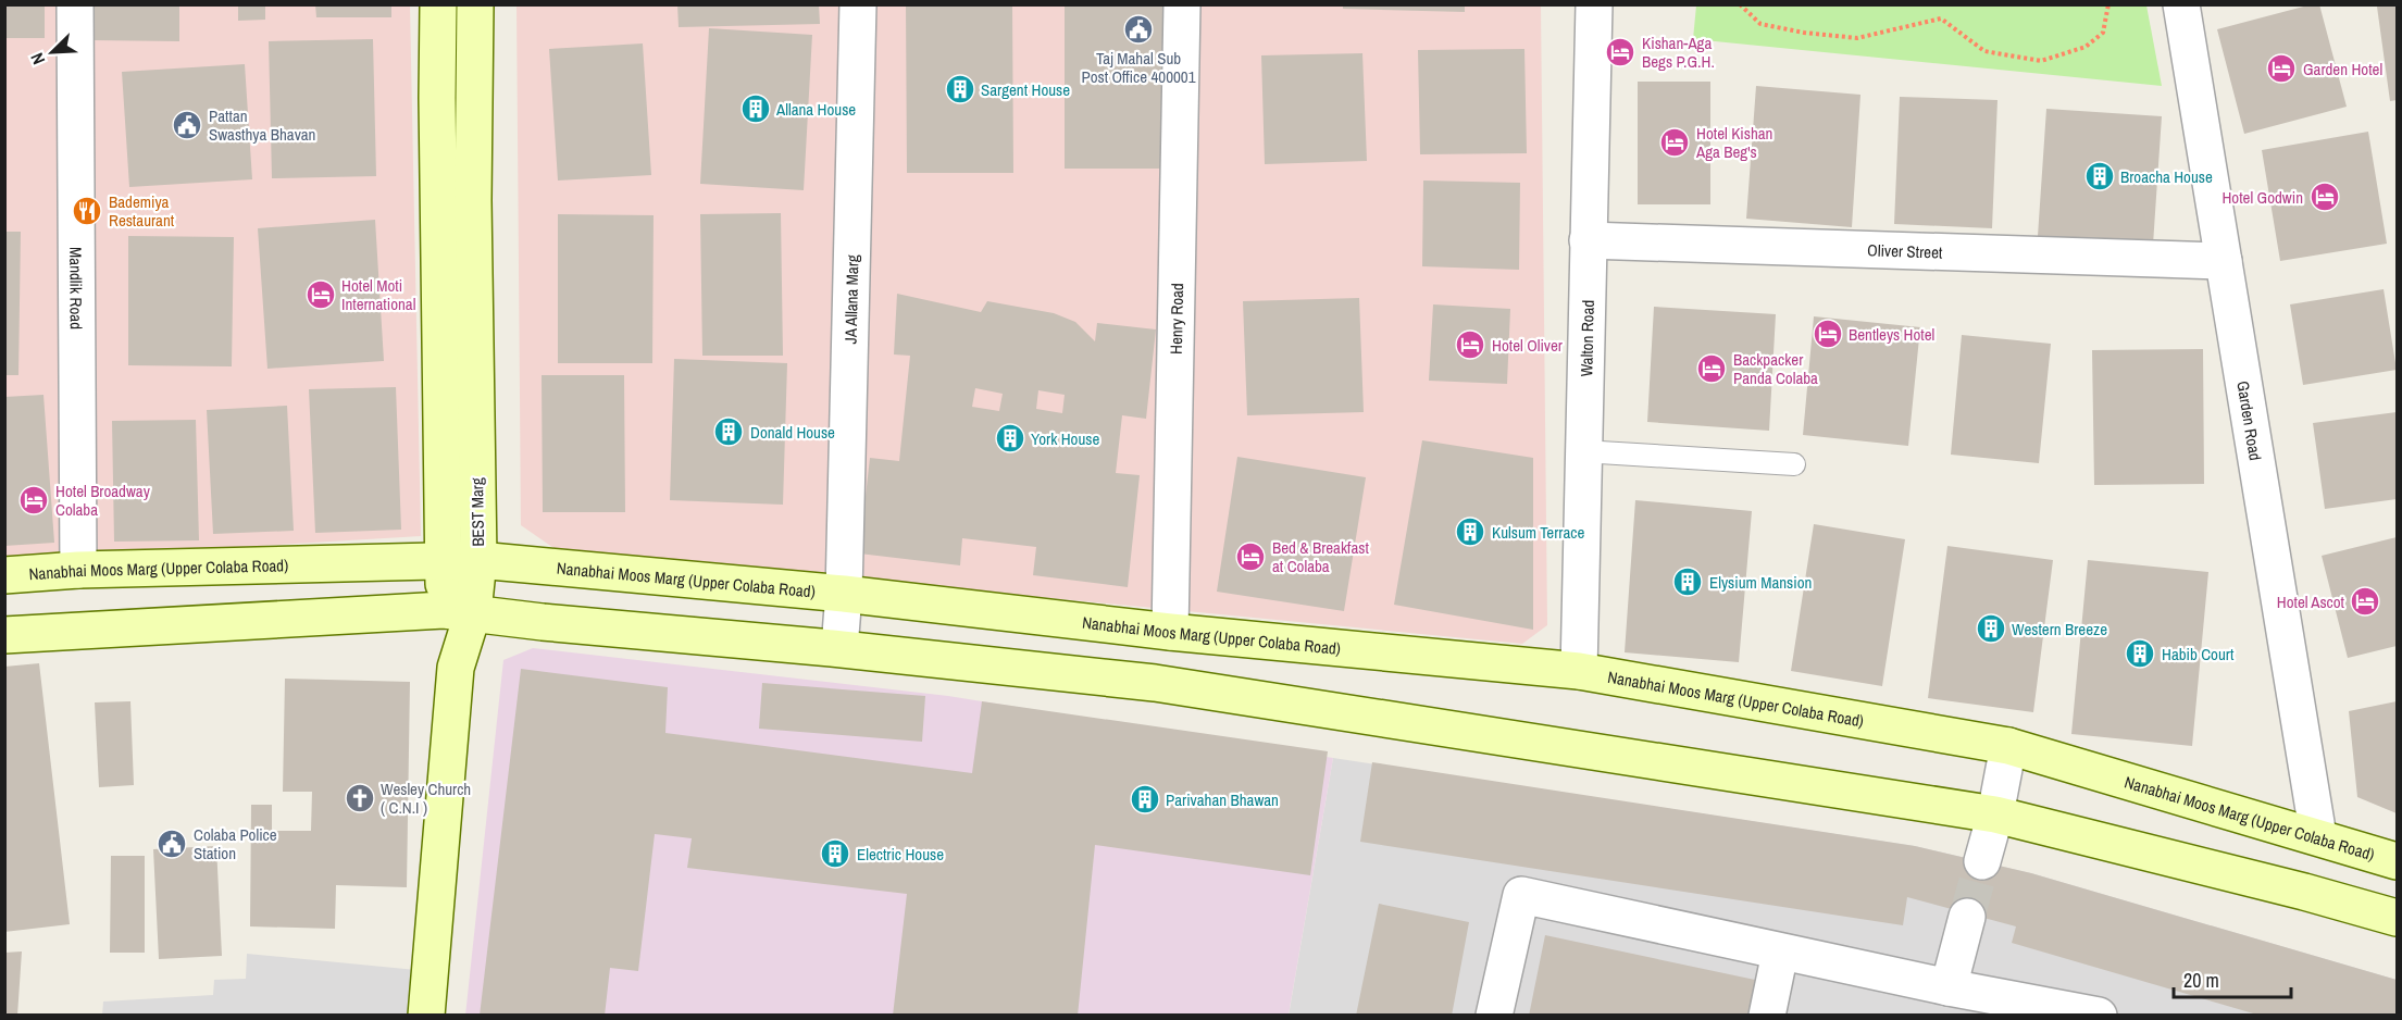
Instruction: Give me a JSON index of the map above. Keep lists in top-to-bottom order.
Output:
{
  "streets": {
    "main road": ["BEST Marg", "Nanabhai Moos Marg (Upper Colaba Road)"],
    "street": [
      "Oliver Street",
      "Mandlik Road",
      "JA Allana Marg",
      "Henry Road",
      "Walton Road",
      "Garden Road"
    ]
  },
  "crossings": [
    ["Oliver Street", "Walton Road"],
    ["Oliver Street", "Garden Road"],
    ["Mandlik Road", "Nanabhai Moos Marg (Upper Colaba Road)"],
    ["JA Allana Marg", "Nanabhai Moos Marg (Upper Colaba Road)"],
    ["Henry Road", "Nanabhai Moos Marg (Upper Colaba Road)"],
    ["Walton Road", "Nanabhai Moos Marg (Upper Colaba Road)"],
    ["Garden Road", "Nanabhai Moos Marg (Upper Colaba Road)"],
    ["BEST Marg", "Nanabhai Moos Marg (Upper Colaba Road)"]
  ],
  "places": {
    "public building": ["Taj Mahal Sub Post Office 400001", "Pattan Swasthya Bhavan", "Colaba Police Station"],
    "hotel": [
      "Kishan-Aga Begs P.G.H.",
      "Garden Hotel",
      "Hotel Kishan Aga Beg's",
      "Hotel Godwin",
      "Hotel Moti International",
      "Bentleys Hotel",
      "Hotel Oliver",
      "Backpacker Panda Colaba",
      "Hotel Broadway Colaba",
      "Bed & Breakfast at Colaba",
      "Hotel Ascot"
    ],
    "building": [
      "Sargent House",
      "Allana House",
      "Broacha House",
      "Donald House",
      "York House",
      "Kulsum Terrace",
      "Elysium Mansion",
      "Western Breeze",
      "Habib Court",
      "Parivahan Bhawan",
      "Electric House"
    ],
    "restaurant": ["Bademiya Restaurant"],
    "church": ["Wesley Church ( C.N.I )"]
  },
  "scale_bar": "20 m",
  "north": "bottom left"
}
